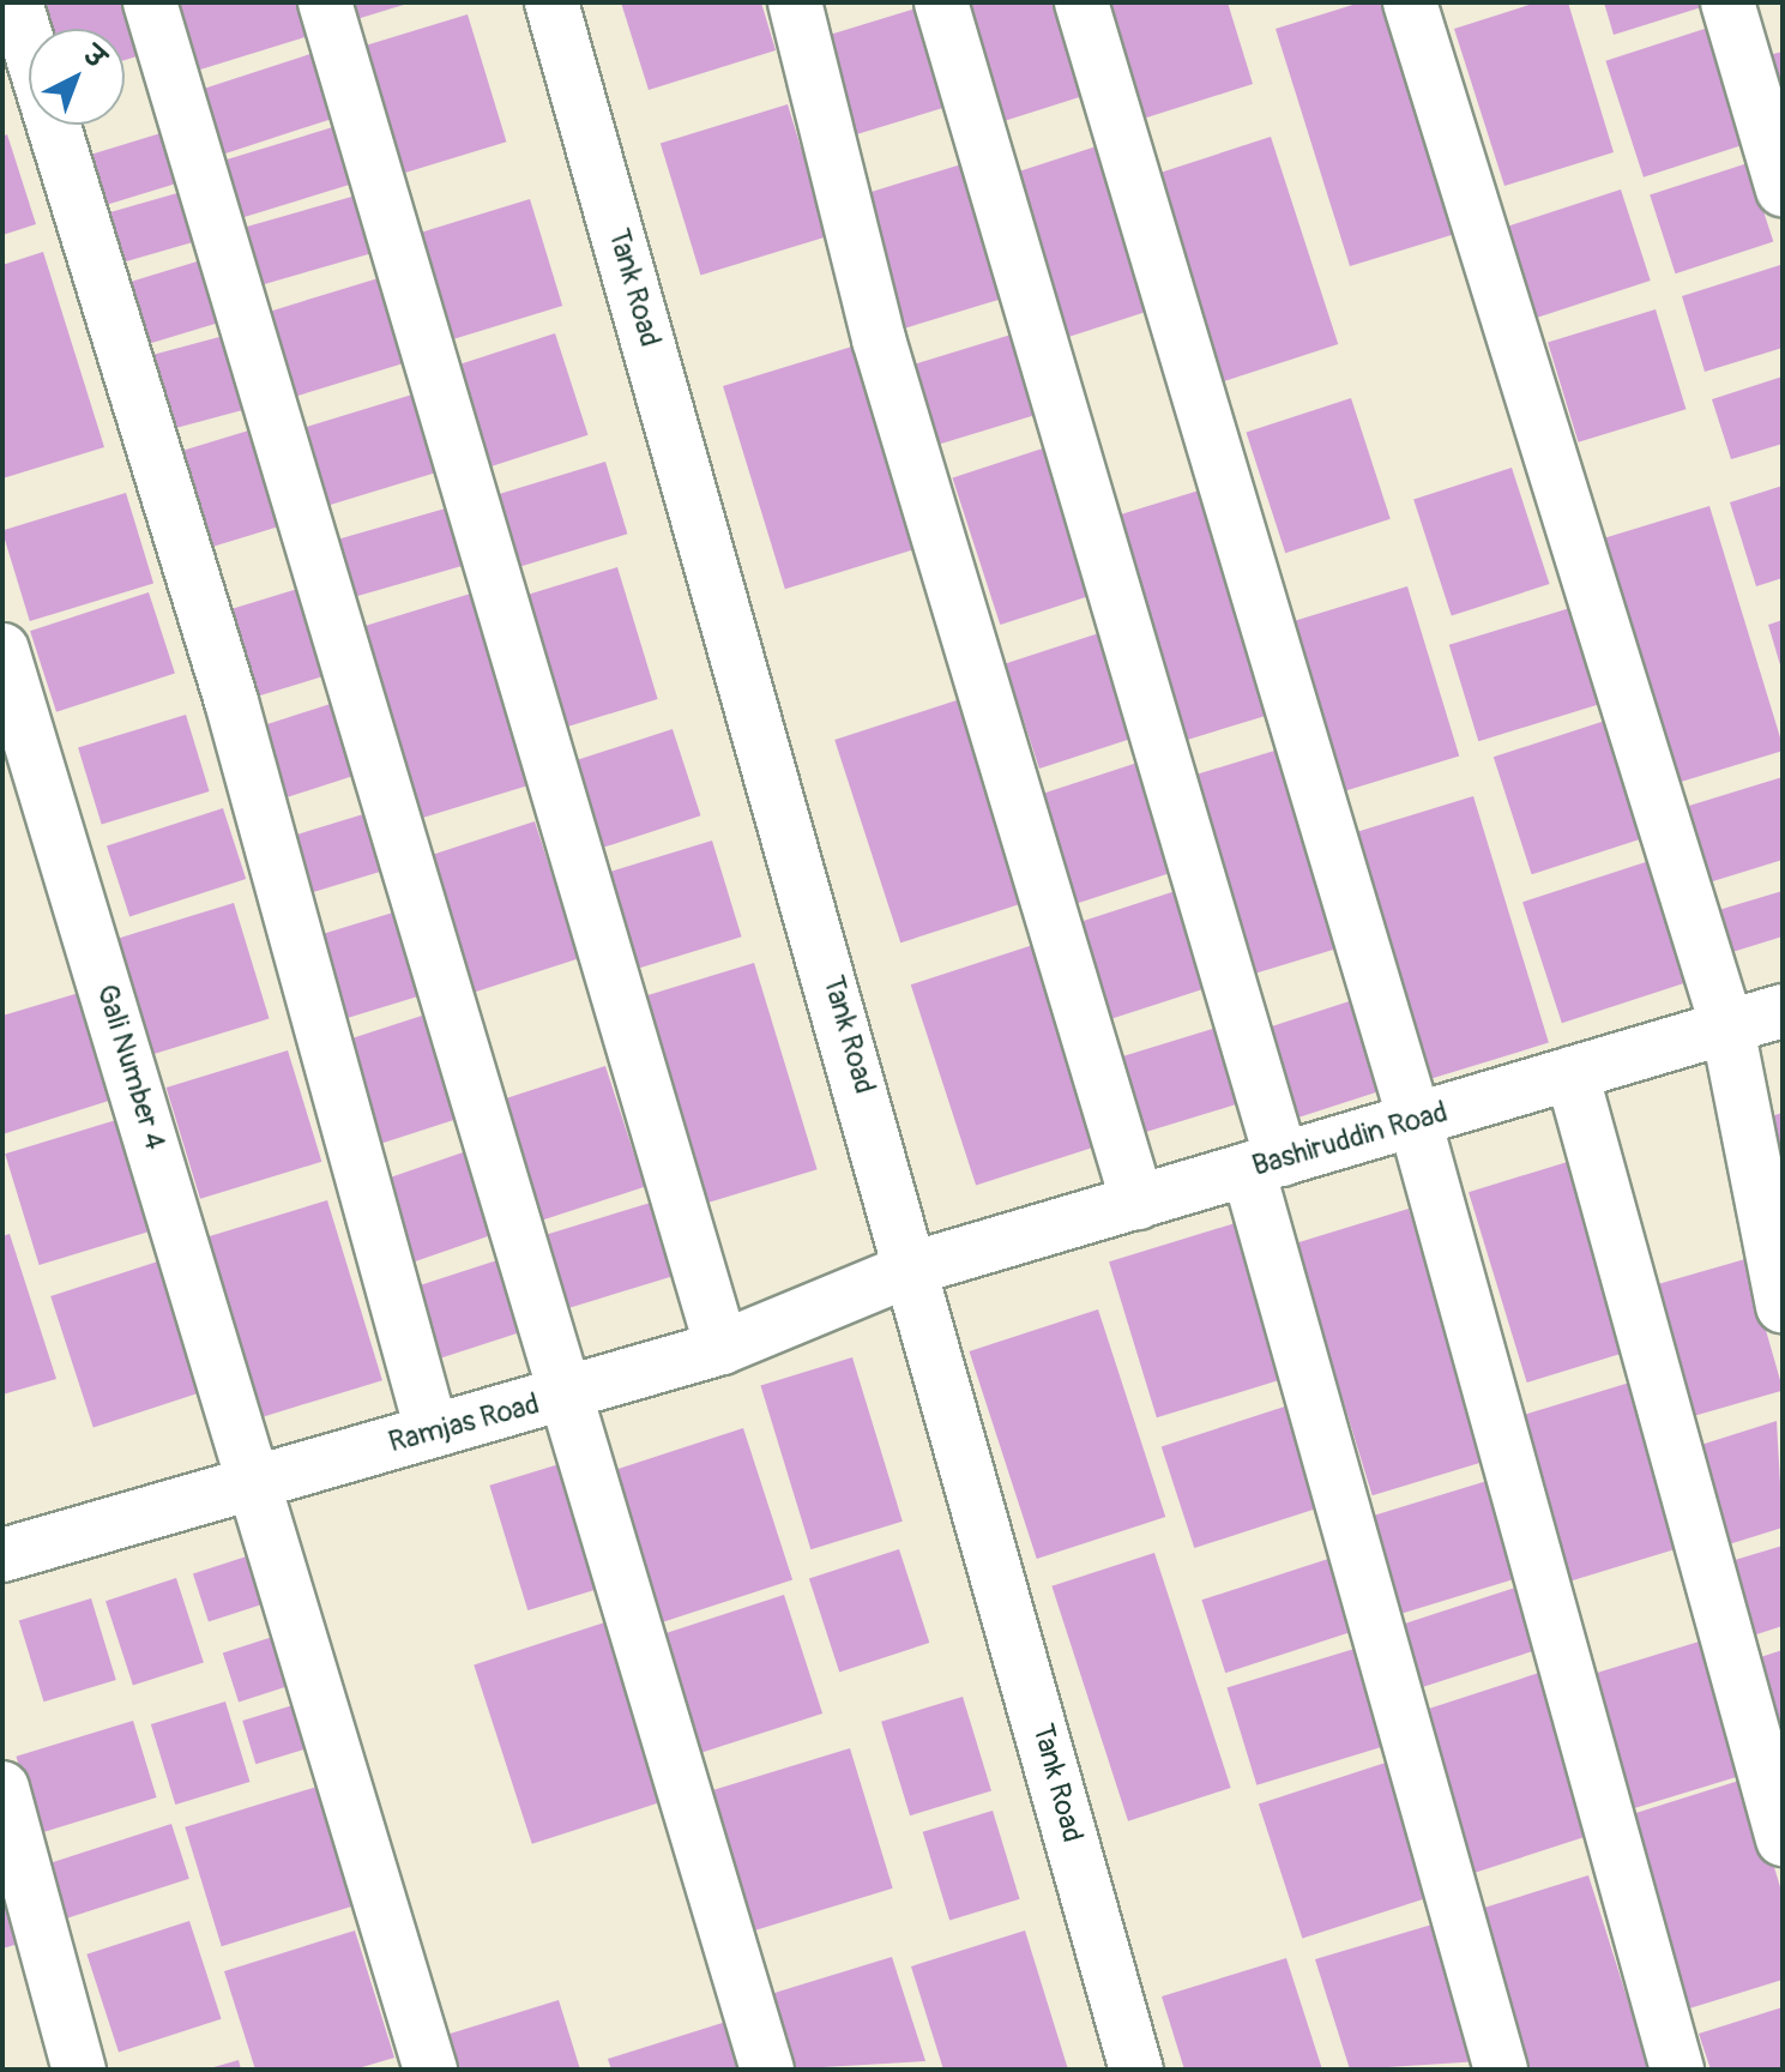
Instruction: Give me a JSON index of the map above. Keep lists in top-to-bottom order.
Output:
{
  "streets": {
    "street": [
      "Tank Road",
      "Gali Number 4",
      "Bashiruddin Road",
      "Ramjas Road"
    ]
  },
  "crossings": [
    ["Tank Road", "Bashiruddin Road"],
    ["Tank Road", "Ramjas Road"],
    ["Gali Number 4", "Ramjas Road"],
    ["Bashiruddin Road", "Ramjas Road"]
  ],
  "north": "top right"
}
